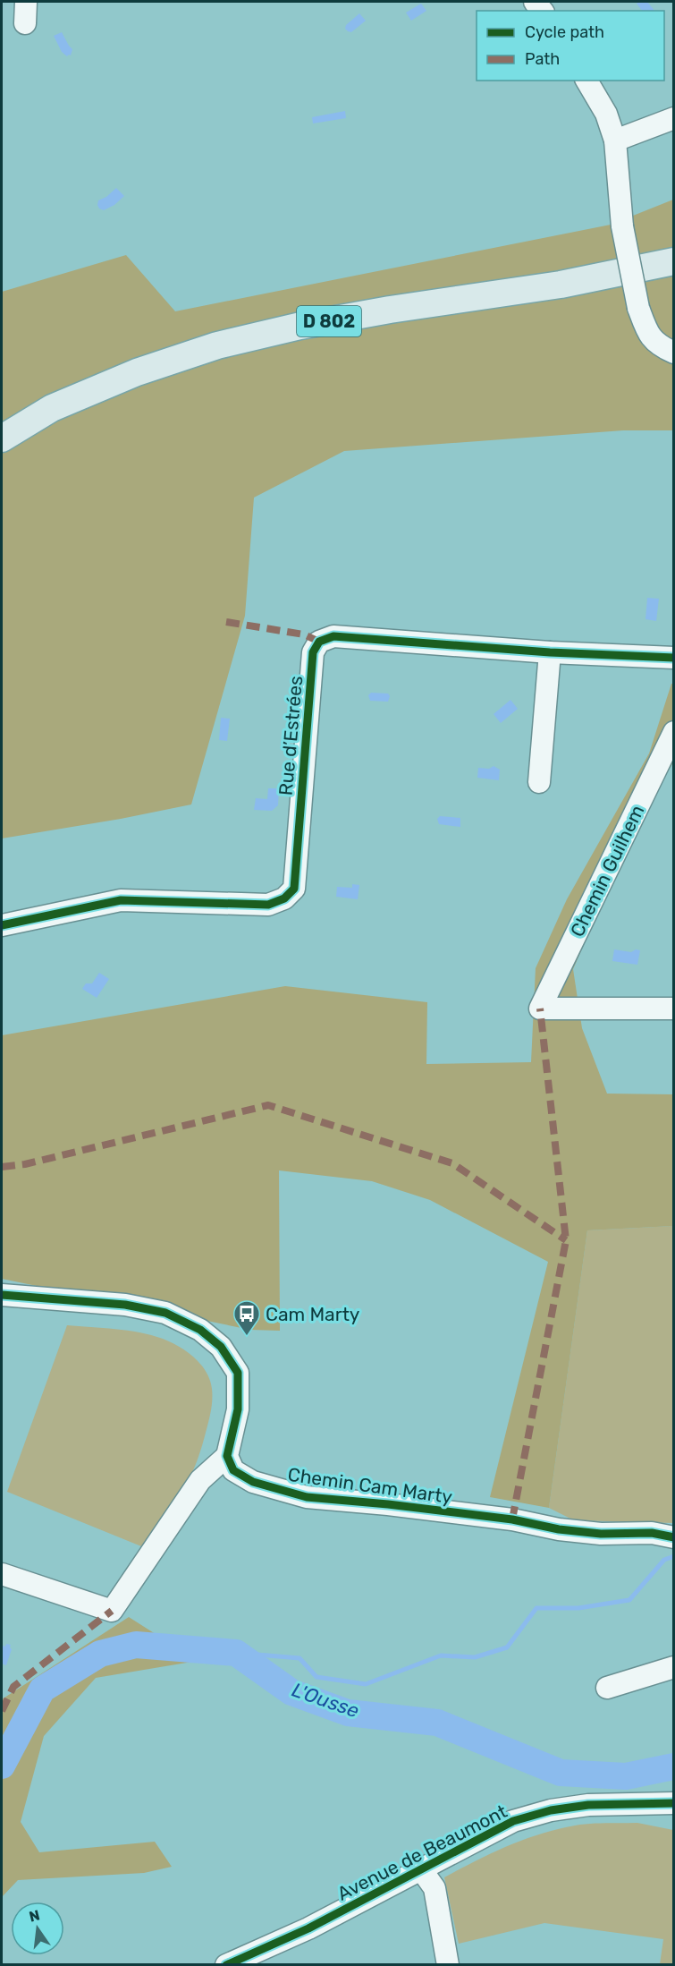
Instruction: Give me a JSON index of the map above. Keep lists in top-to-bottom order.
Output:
{
  "streets": {
    "main road": ["D 802"],
    "street": [
      "Rue d’Estrées",
      "Chemin Guilhem",
      "Chemin Cam Marty",
      "Avenue de Beaumont"
    ]
  },
  "water": ["L'Ousse"],
  "places": {
    "bus stop": ["Cam Marty"]
  },
  "legend": ["Cycle path", "Path"],
  "north": "top"
}
